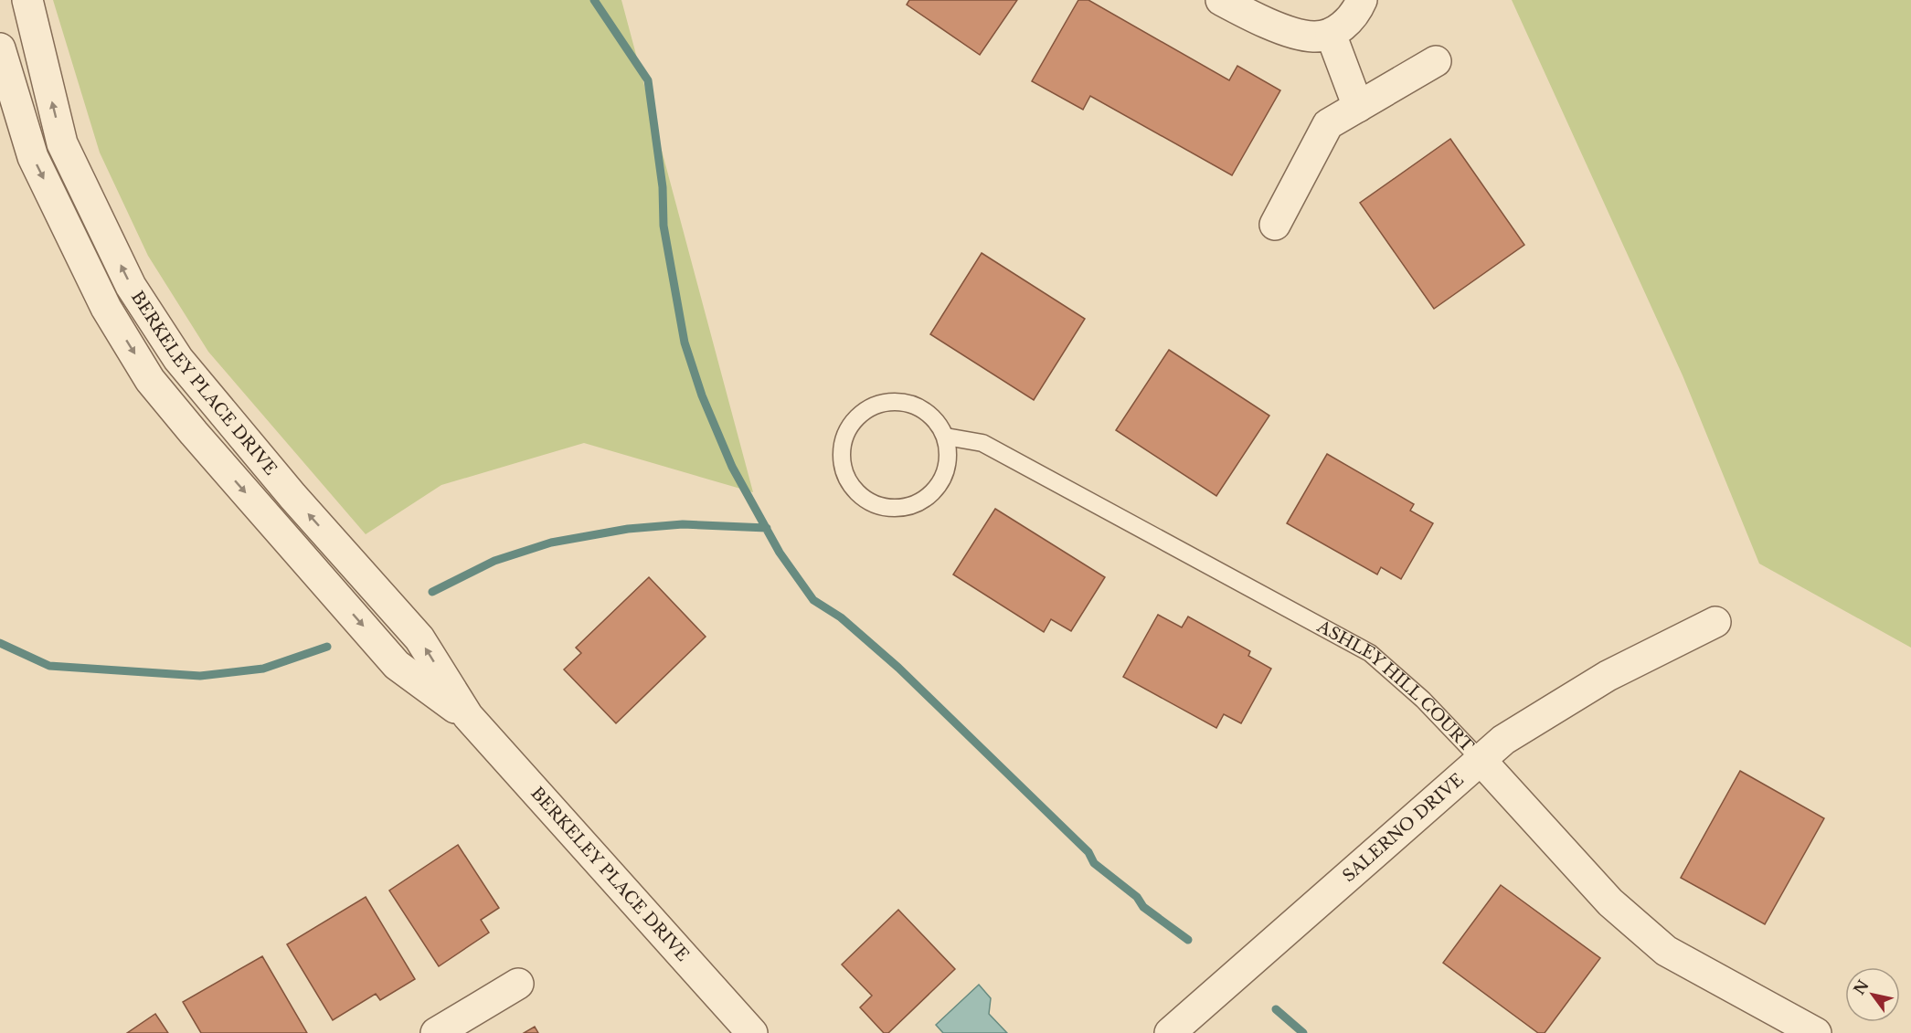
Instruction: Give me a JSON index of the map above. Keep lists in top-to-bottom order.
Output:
{
  "streets": {
    "street": ["BERKELEY PLACE DRIVE", "ASHLEY HILL COURT", "SALERNO DRIVE"]
  },
  "crossings": [
    ["ASHLEY HILL COURT", "SALERNO DRIVE"]
  ],
  "north": "top left"
}
